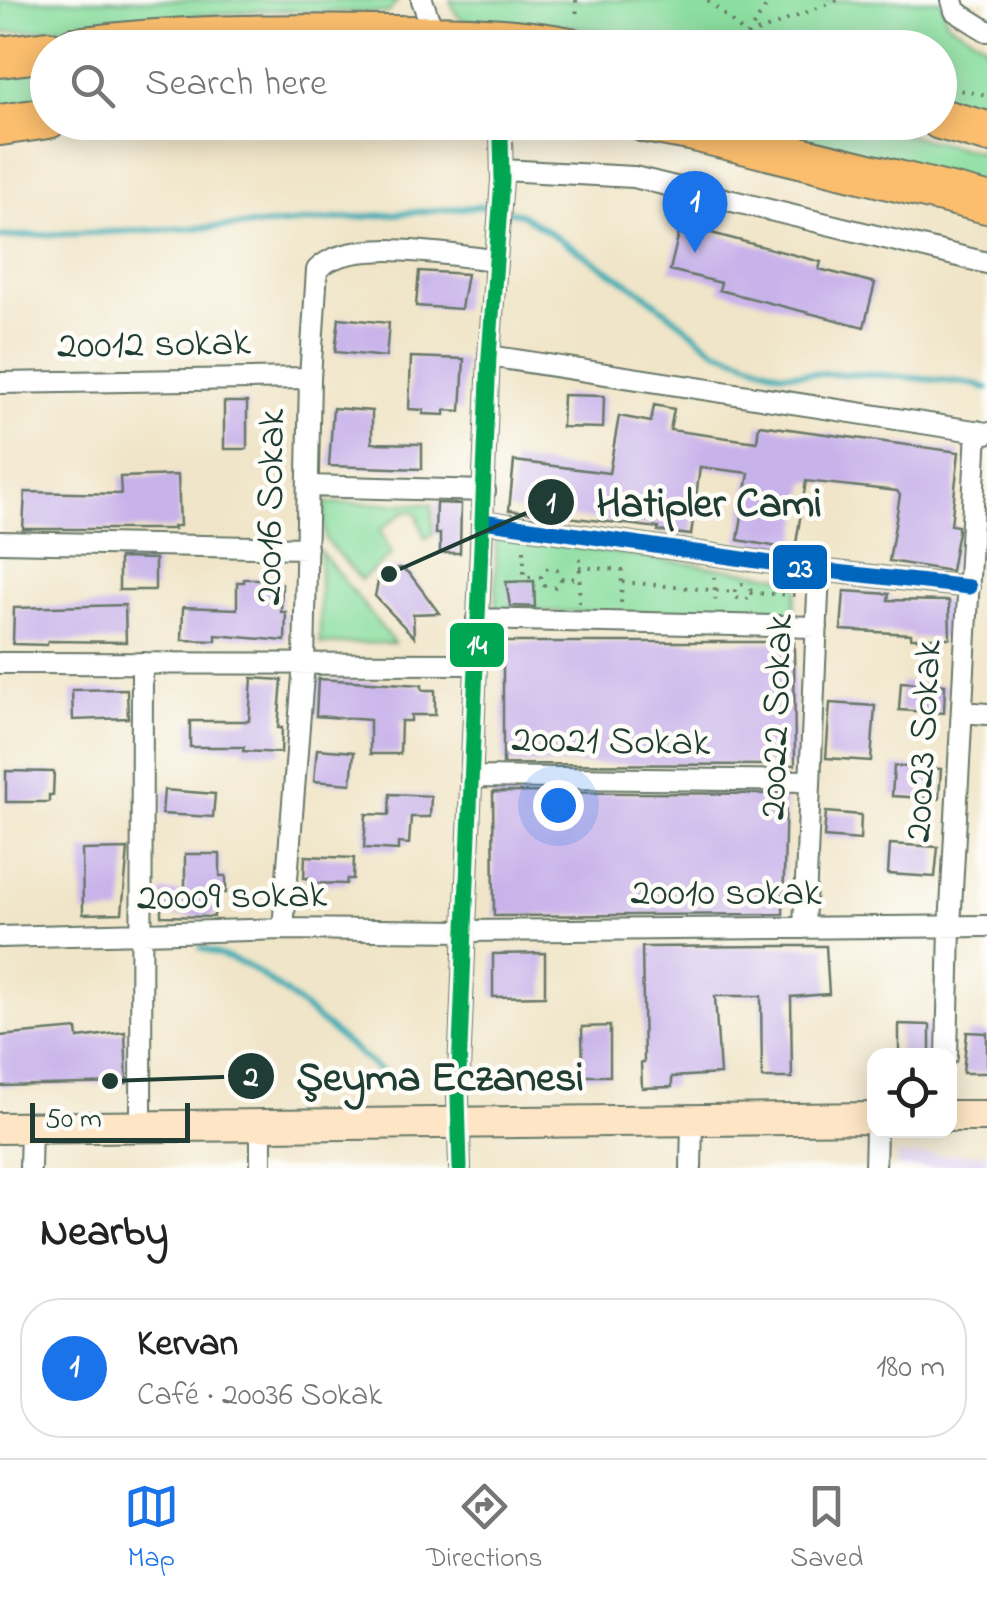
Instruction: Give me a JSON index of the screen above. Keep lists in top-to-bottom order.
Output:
{
  "streets": {
    "street": [
      "20012 sokak",
      "20016 Sokak",
      "20022 Sokak",
      "20023 Sokak",
      "20021 Sokak",
      "20010 sokak",
      "20009 sokak"
    ]
  },
  "crossings": [
    ["20012 sokak", "20016 Sokak"],
    ["20016 Sokak", "20009 sokak"],
    ["20022 Sokak", "20021 Sokak"],
    ["20022 Sokak", "20010 sokak"],
    ["20023 Sokak", "20010 sokak"],
    ["20010 sokak", "20009 sokak"]
  ],
  "places": ["Hatipler Cami", "Şeyma Eczanesi"],
  "lines": ["transit line 14", "transit line 23"],
  "scale_bar": "50 m",
  "page": {
    "search": "Search here",
    "pins": "1",
    "scale": "50 m",
    "heading": "Nearby",
    "list": [
      {
        "mark": "1",
        "name": "Kervan",
        "note": "Café · 20036 Sokak",
        "value": "180 m"
      }
    ],
    "nav": ["Map", "Directions", "Saved"]
  }
}
